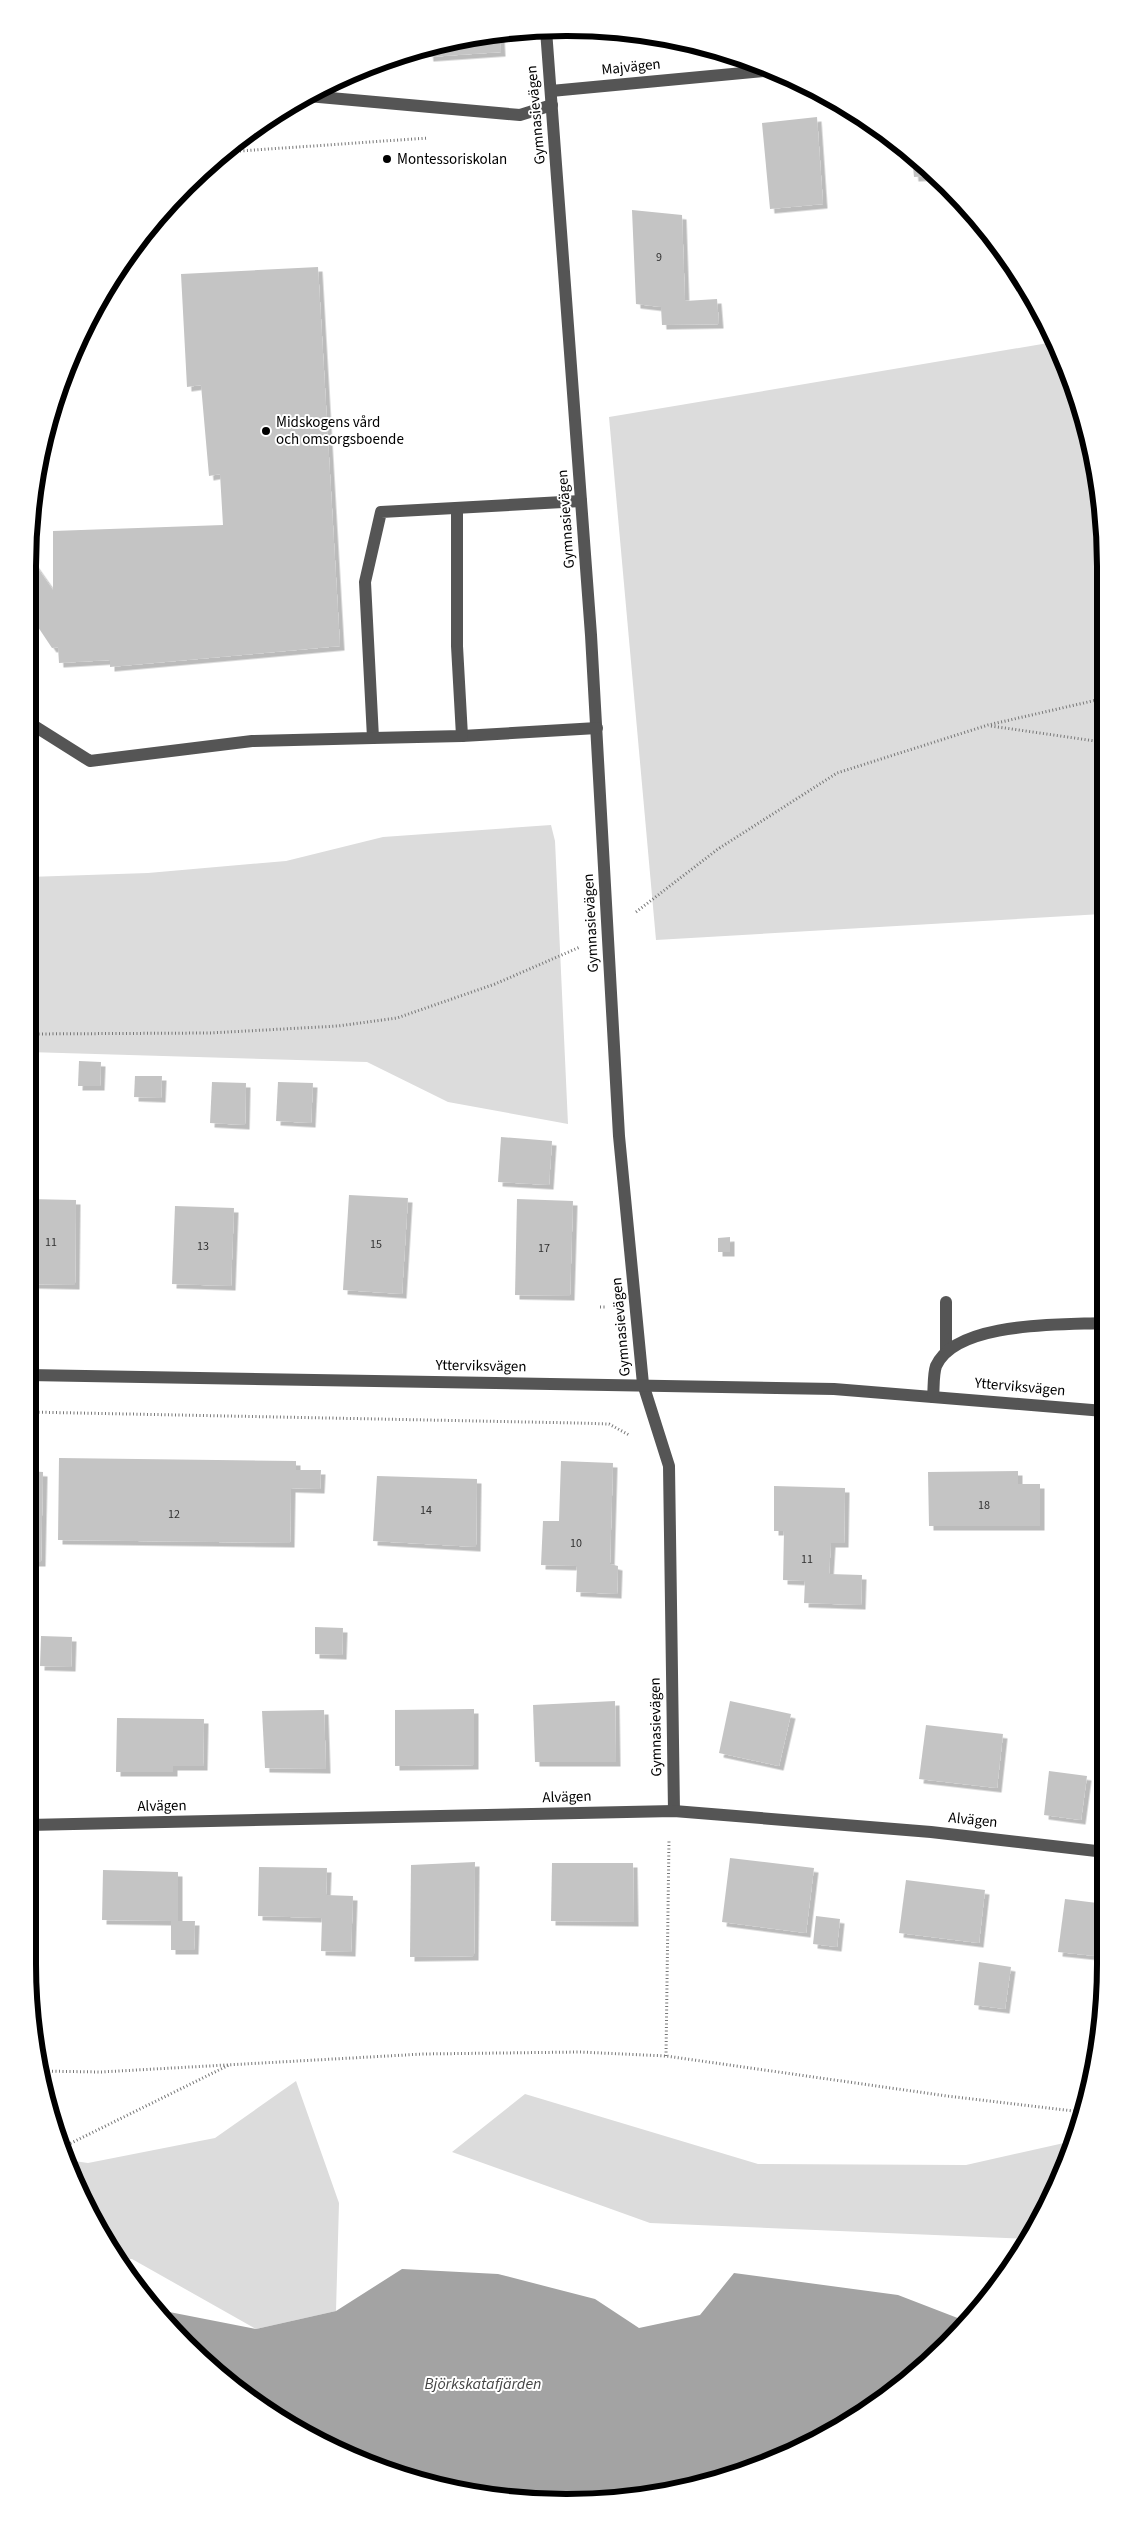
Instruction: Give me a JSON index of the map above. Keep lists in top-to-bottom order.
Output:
{
  "streets": {
    "street": [
      "Majvägen",
      "Gymnasievägen",
      "Ytterviksvägen",
      "Alvägen"
    ]
  },
  "crossings": [
    ["Majvägen", "Gymnasievägen"],
    ["Gymnasievägen", "Ytterviksvägen"],
    ["Gymnasievägen", "Alvägen"]
  ],
  "water": ["Björkskatafjärden"],
  "places": ["Montessoriskolan", "Midskogens vård och omsorgsboende"],
  "house_numbers": [
    "9",
    "11",
    "15",
    "13",
    "17",
    "18",
    "14",
    "12",
    "10",
    "11"
  ]
}
